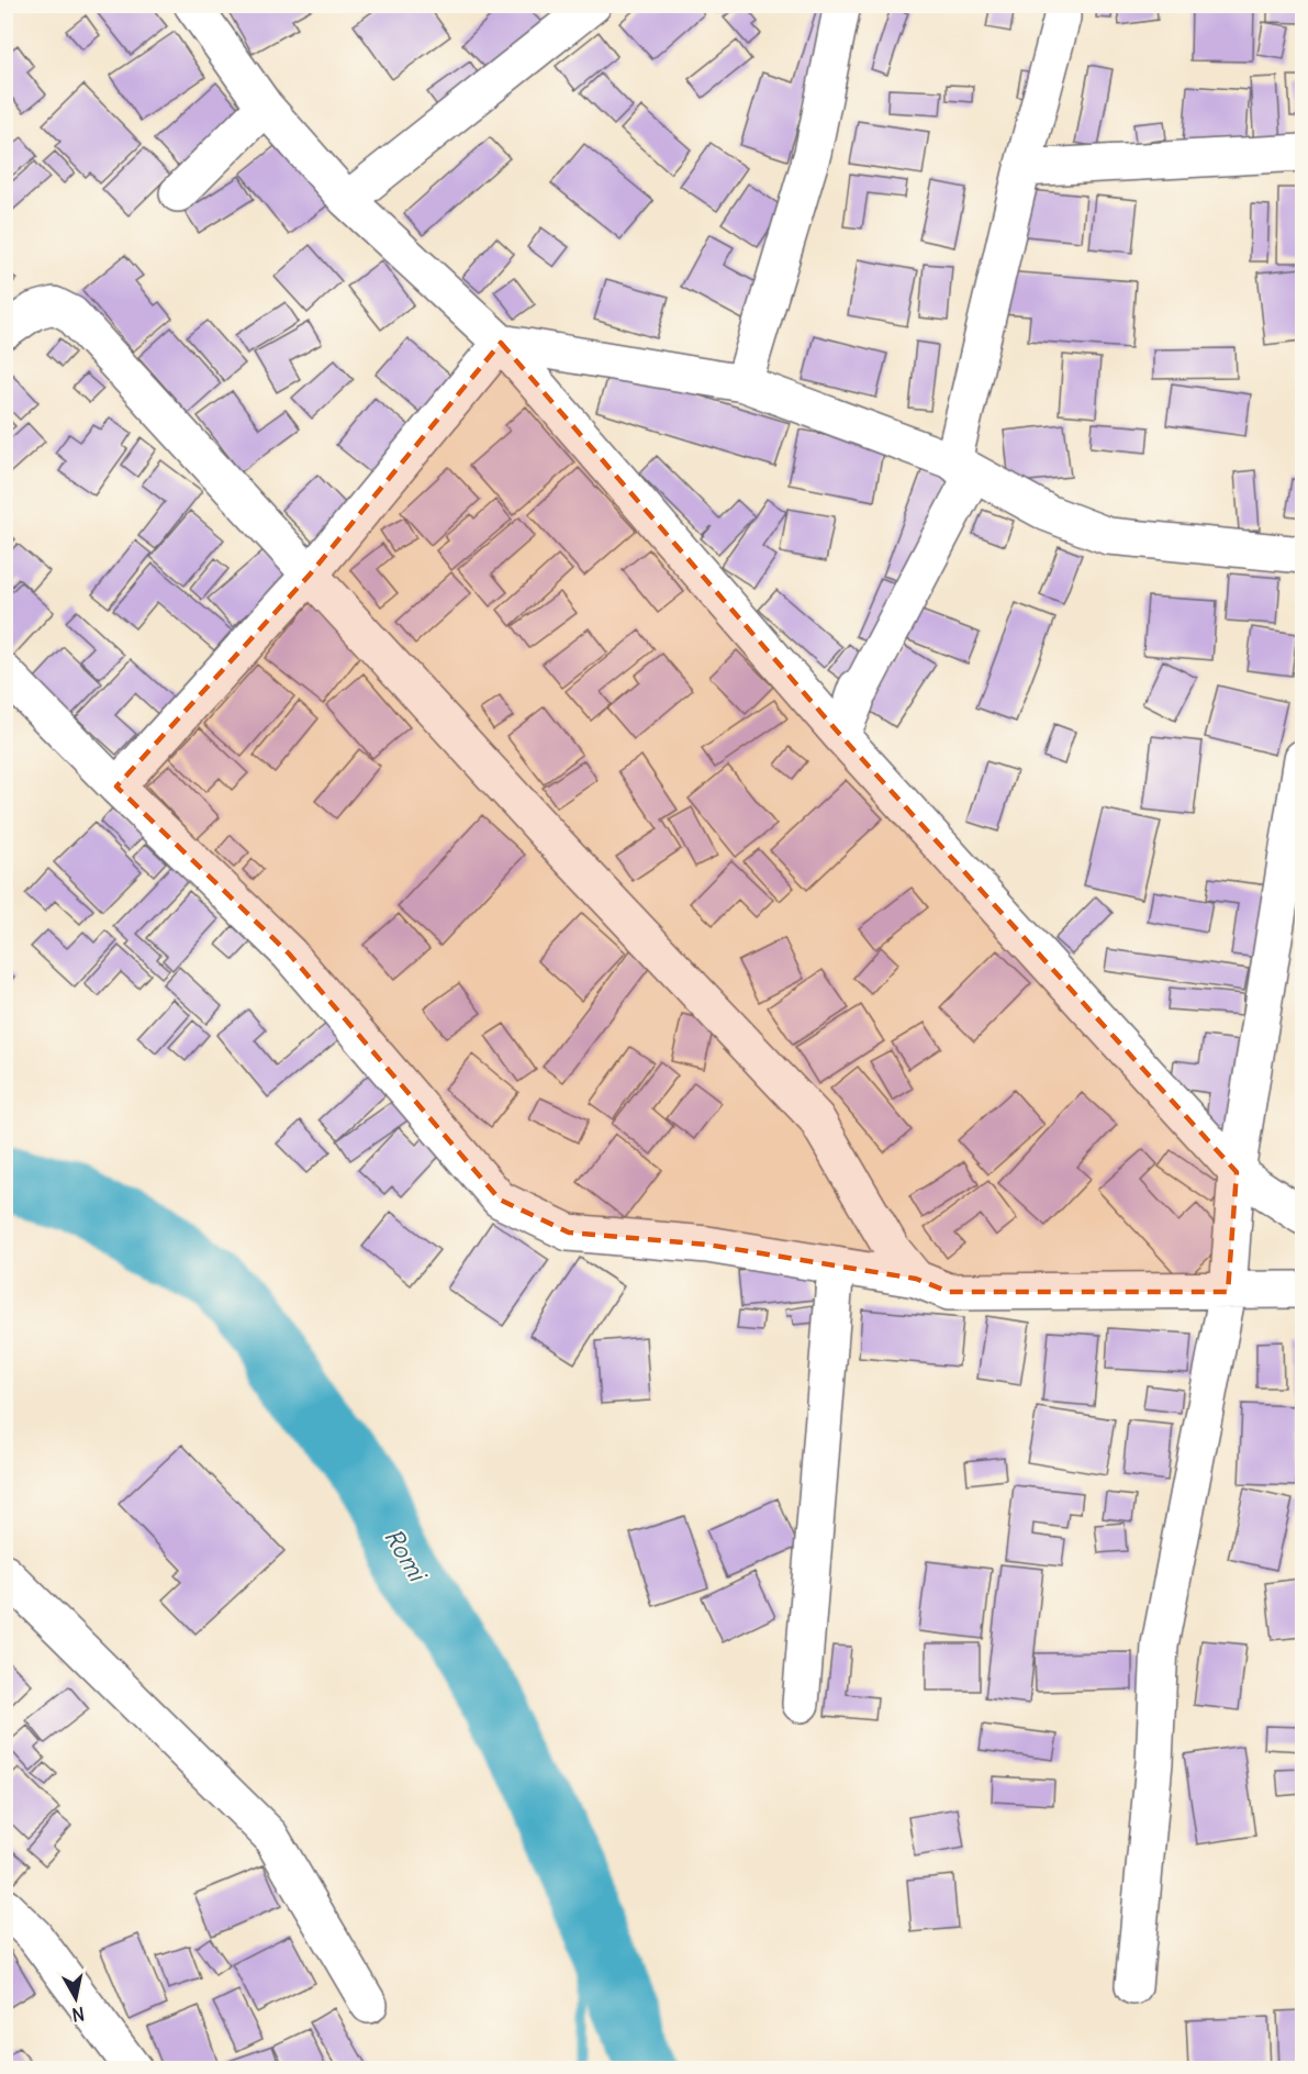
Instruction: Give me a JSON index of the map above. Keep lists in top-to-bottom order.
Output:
{
  "water": ["Romi"],
  "north": "bottom"
}
